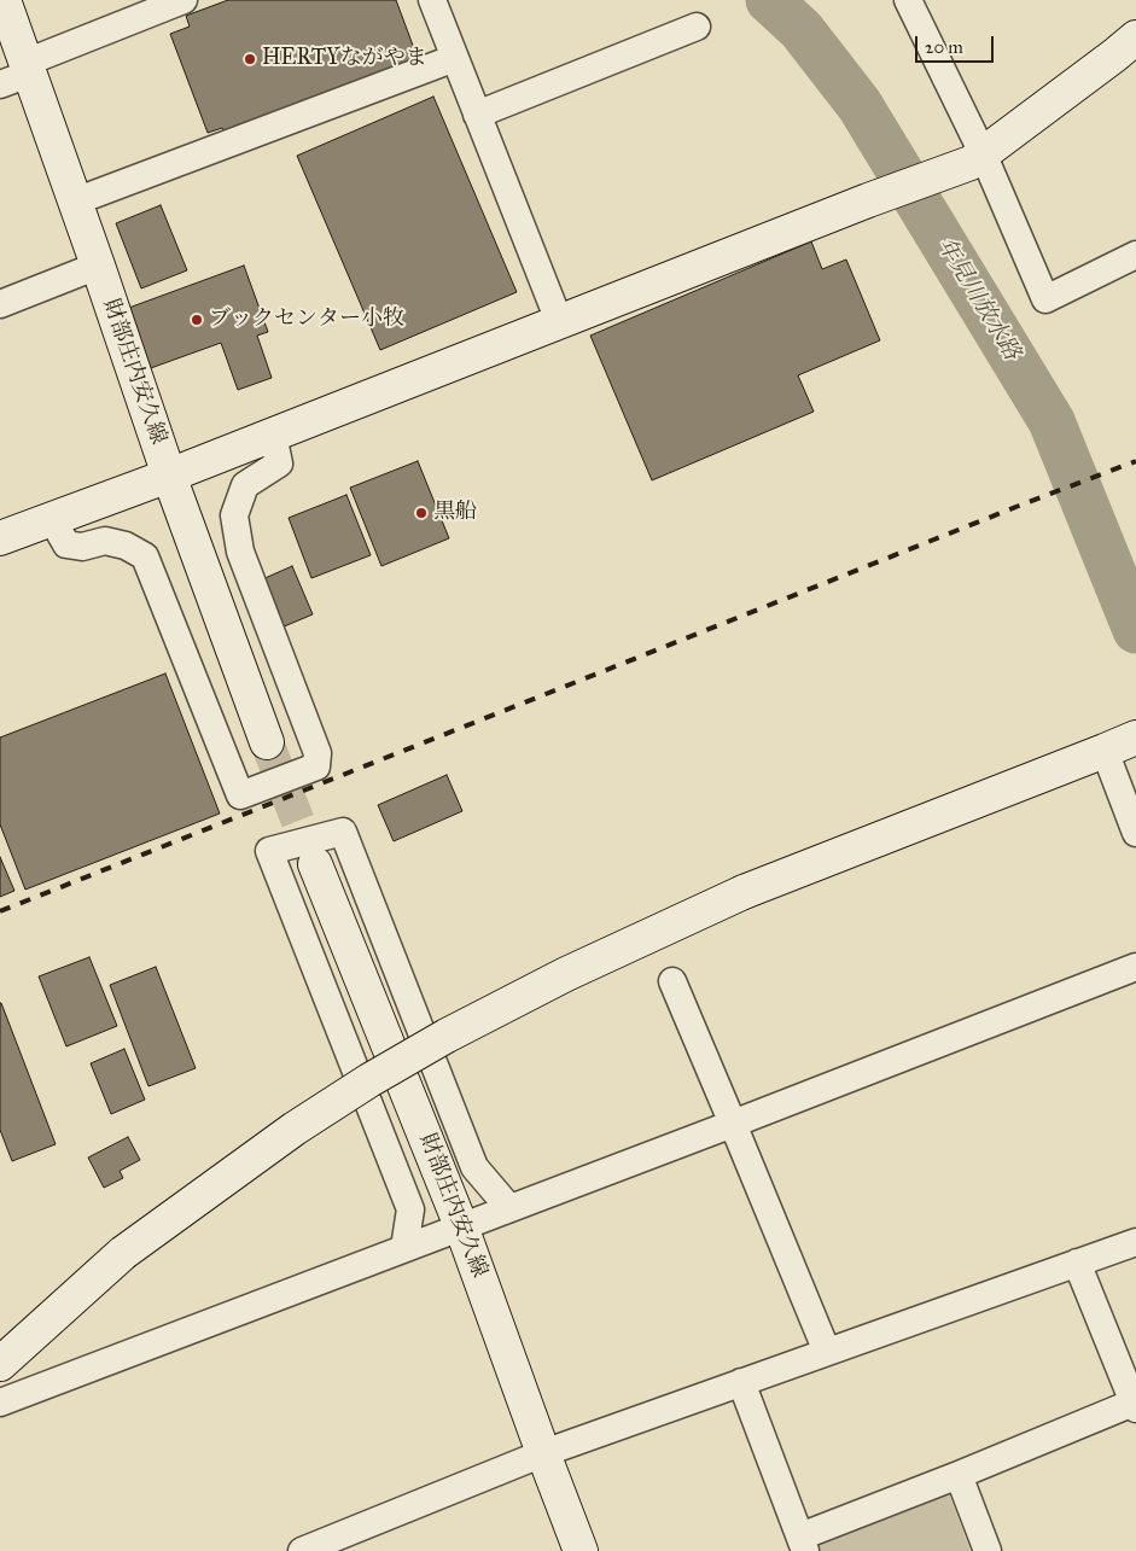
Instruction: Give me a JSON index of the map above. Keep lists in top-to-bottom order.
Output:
{
  "streets": {
    "street": ["財部庄内安久線"]
  },
  "water": ["年見川放水路"],
  "places": ["HERTYながやま", "ブックセンター小牧", "黒船"],
  "scale_bar": "20 m"
}
